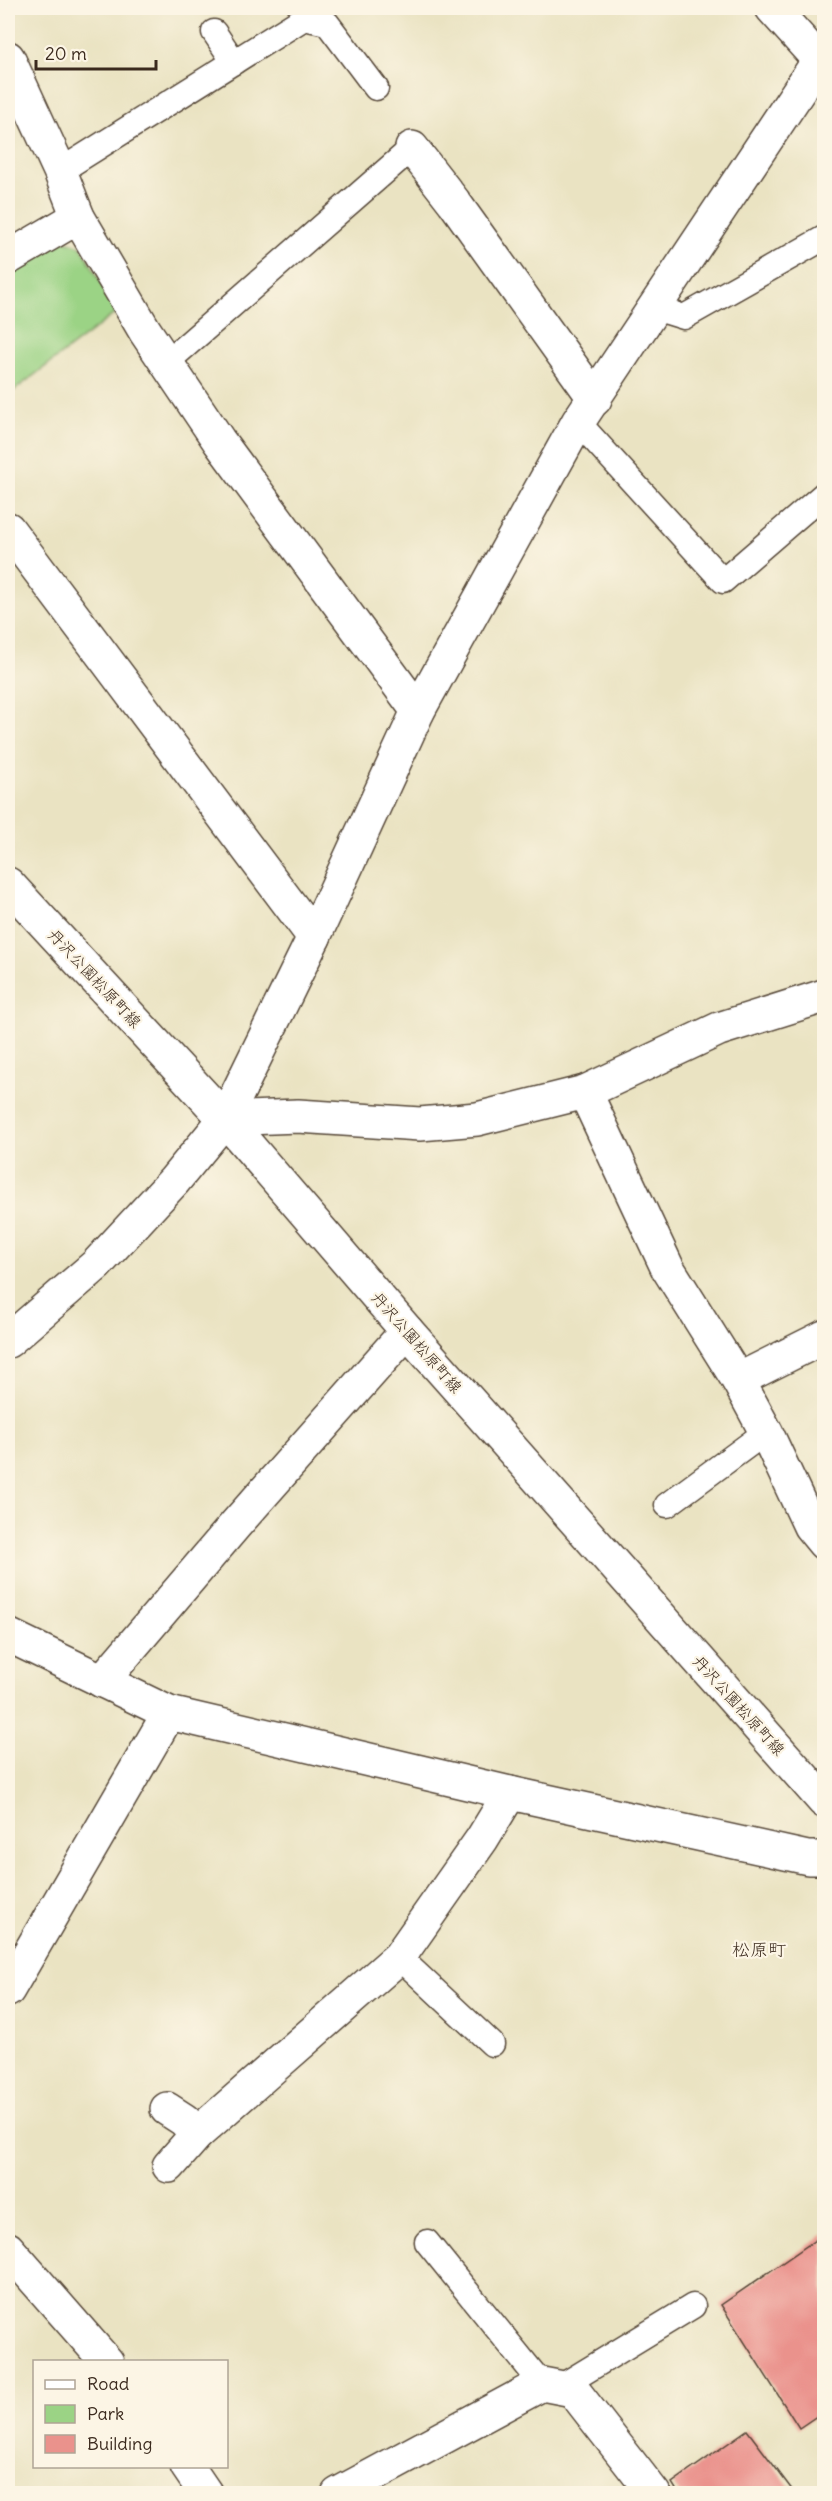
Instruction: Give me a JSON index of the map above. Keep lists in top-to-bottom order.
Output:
{
  "streets": {
    "street": ["丹沢公園松原町線"]
  },
  "districts": ["松原町"],
  "legend": ["Road", "Park", "Building"],
  "scale_bar": "20 m"
}
